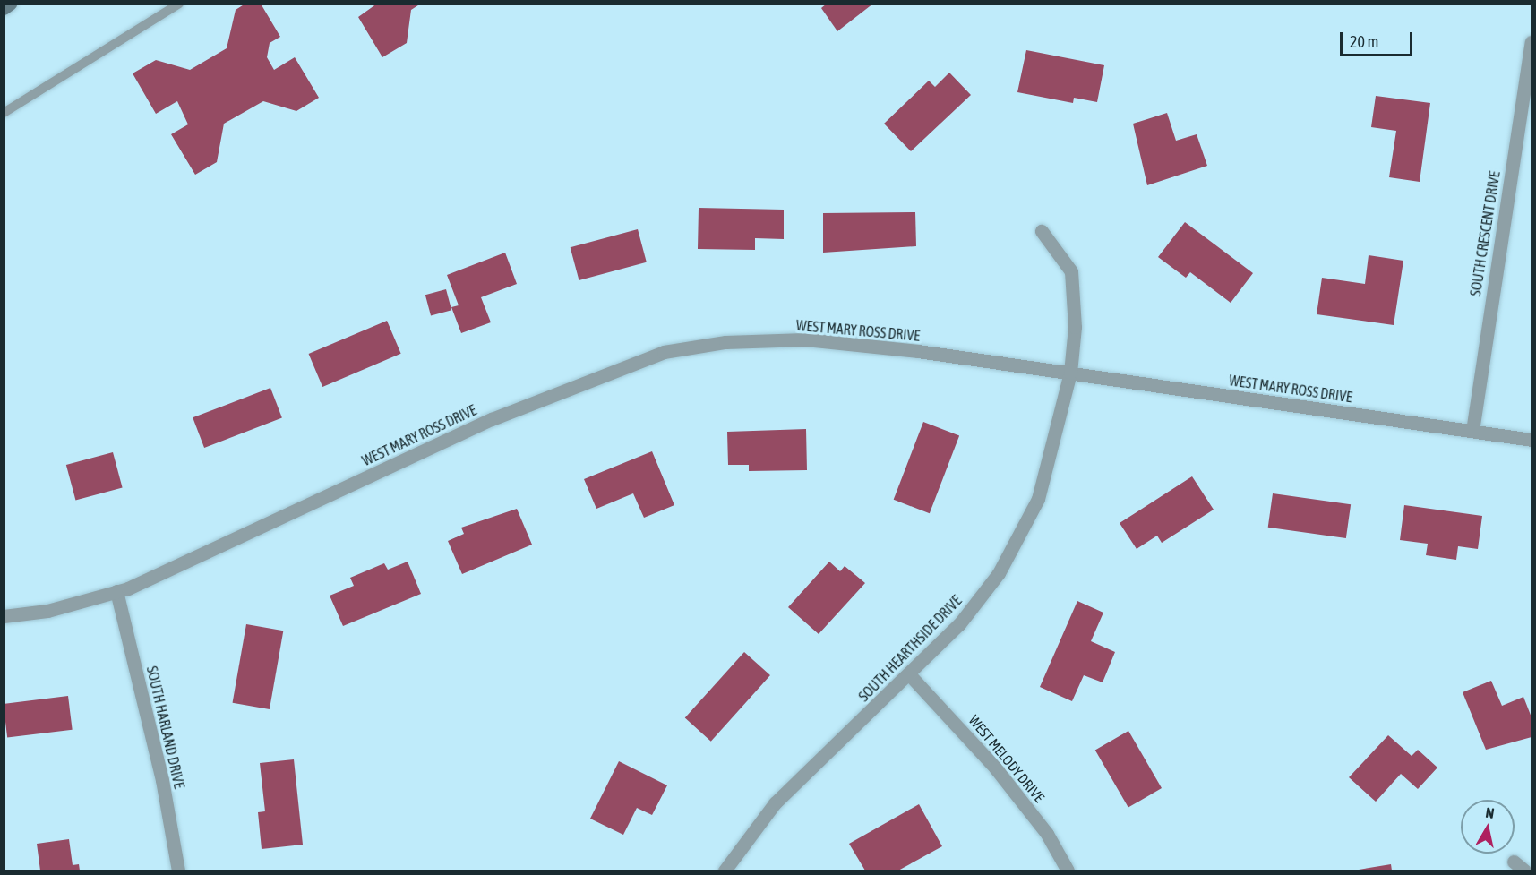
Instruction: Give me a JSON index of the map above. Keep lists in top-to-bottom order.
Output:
{
  "streets": {
    "street": [
      "SOUTH CRESCENT DRIVE",
      "WEST MARY ROSS DRIVE",
      "SOUTH HEARTHSIDE DRIVE",
      "SOUTH HARLAND DRIVE",
      "WEST MELODY DRIVE"
    ]
  },
  "crossings": [
    ["SOUTH CRESCENT DRIVE", "WEST MARY ROSS DRIVE"],
    ["WEST MARY ROSS DRIVE", "SOUTH HEARTHSIDE DRIVE"],
    ["WEST MARY ROSS DRIVE", "SOUTH HARLAND DRIVE"],
    ["SOUTH HEARTHSIDE DRIVE", "WEST MELODY DRIVE"]
  ],
  "scale_bar": "20 m",
  "north": "top"
}
